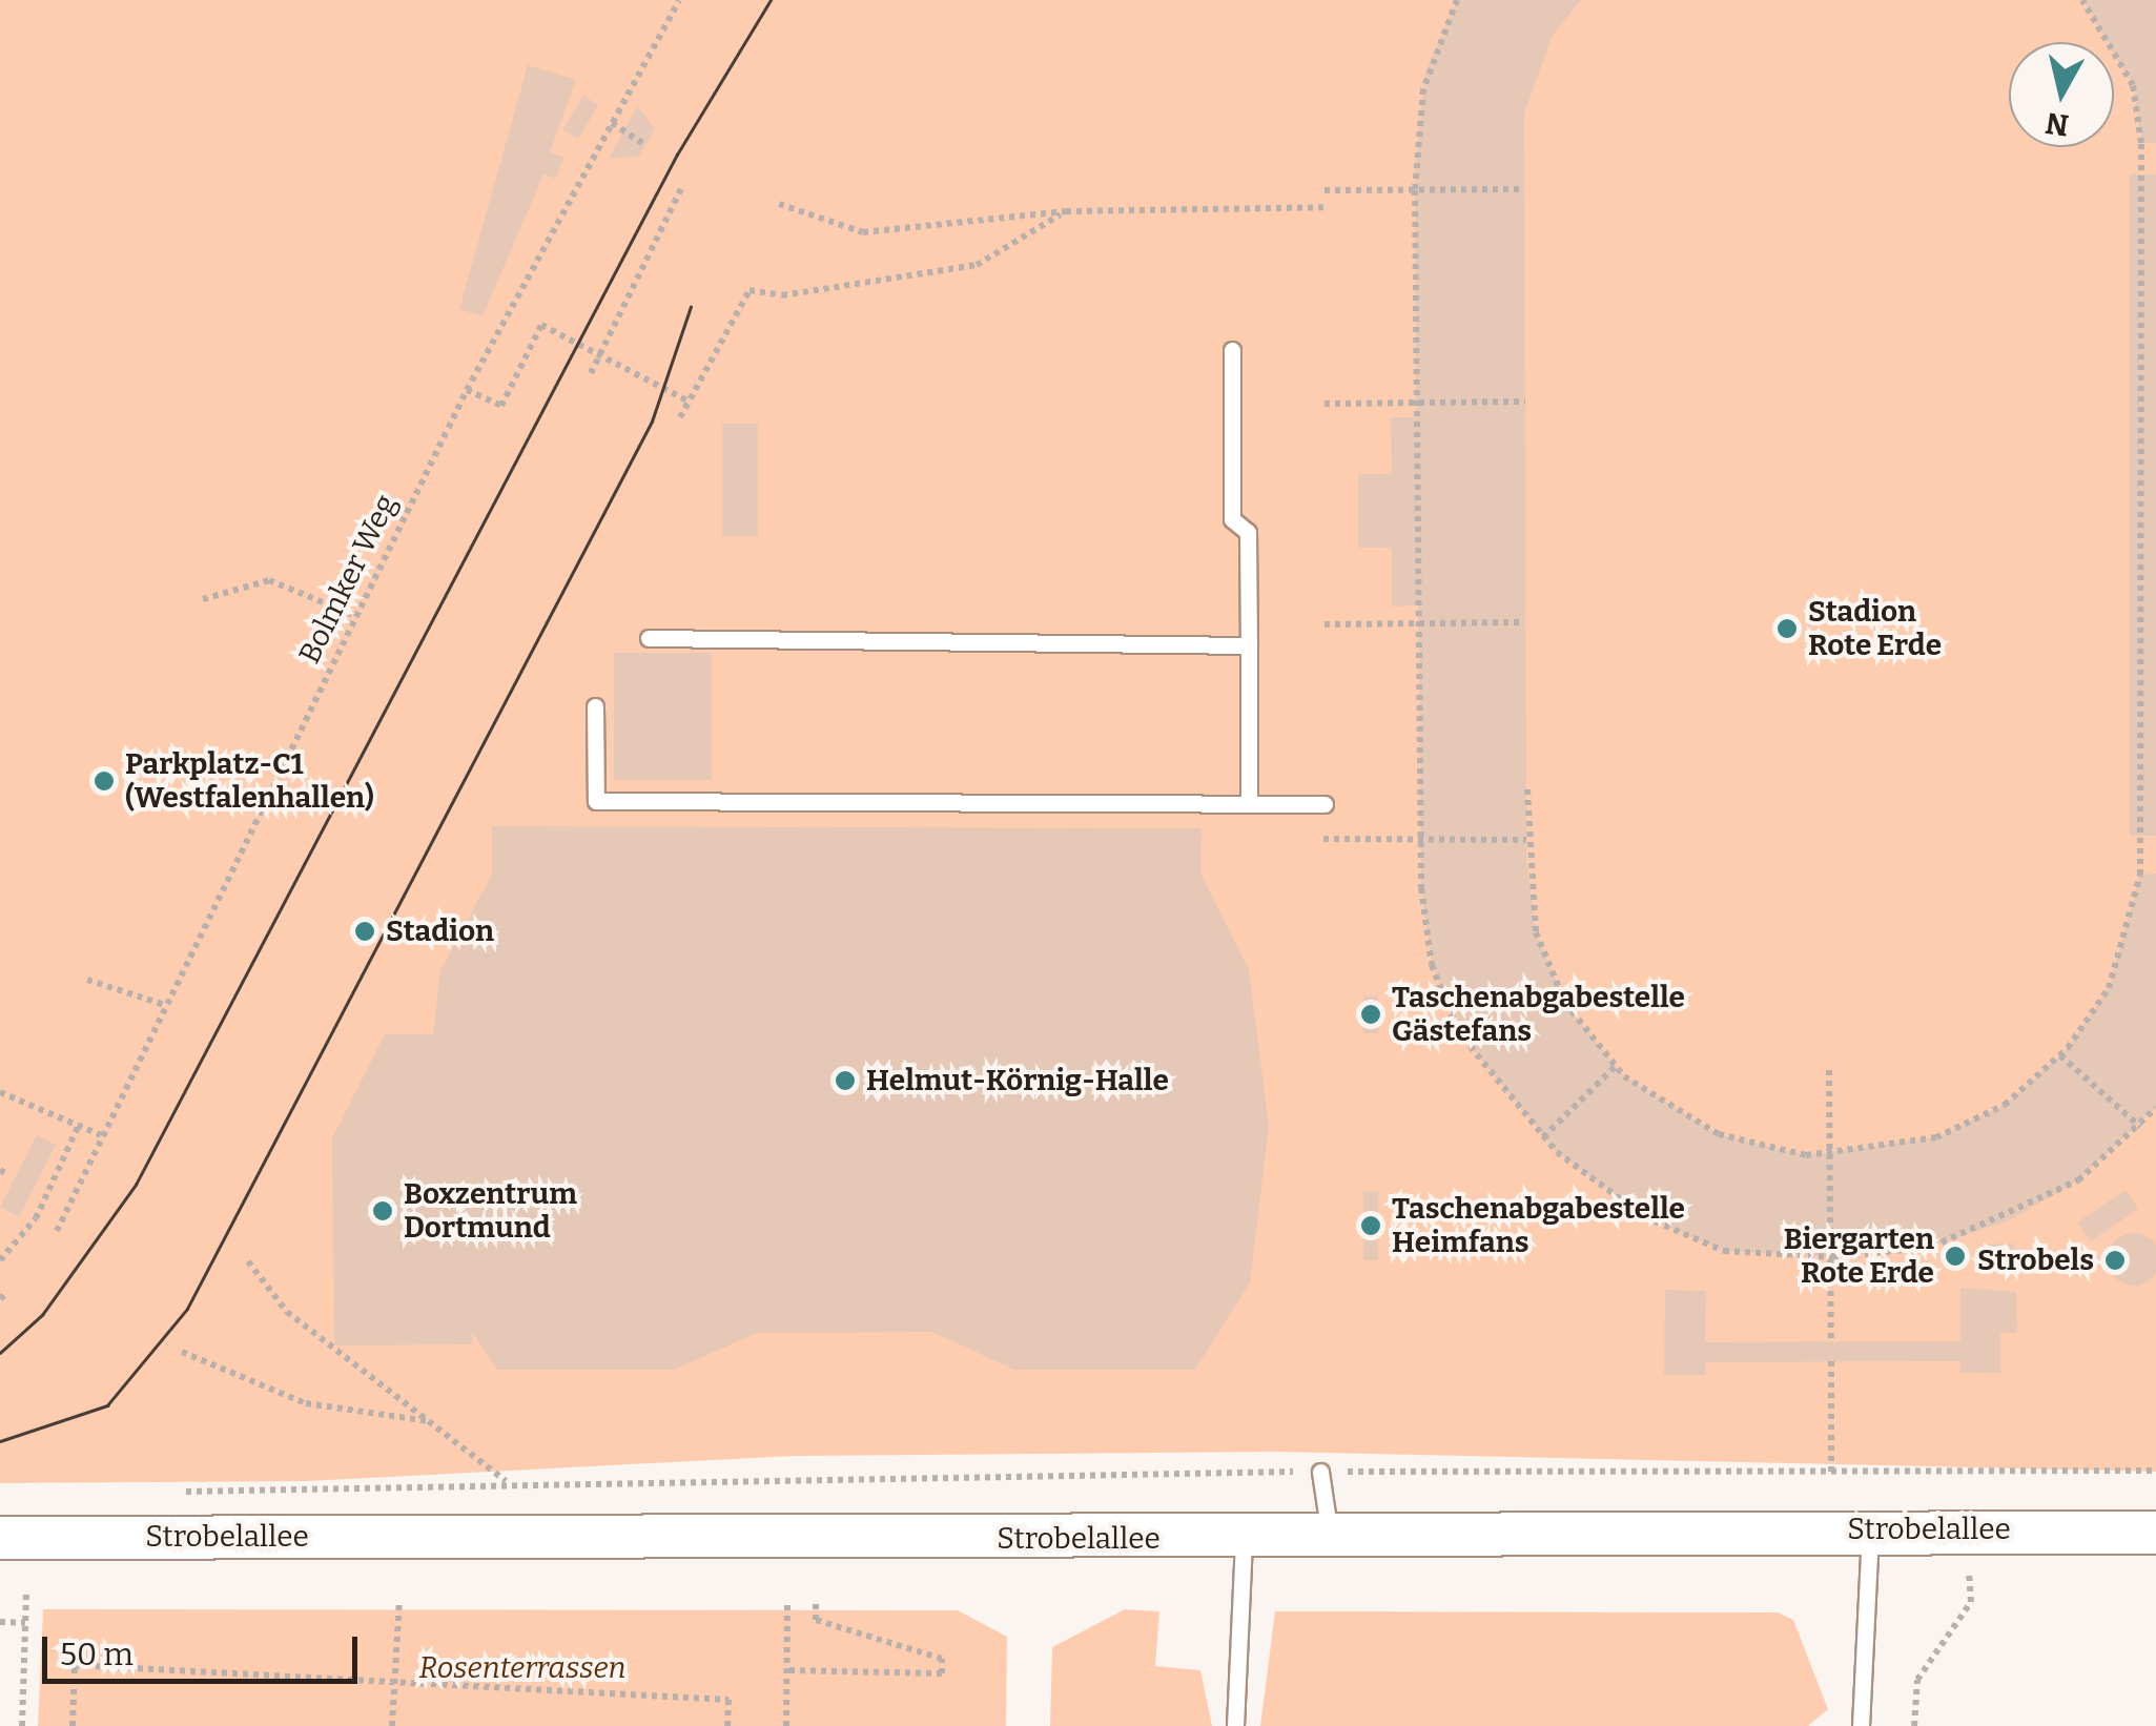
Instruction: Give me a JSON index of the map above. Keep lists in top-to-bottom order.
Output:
{
  "streets": {
    "street": ["Strobelallee"],
    "path": ["Bolmker Weg"]
  },
  "parks": ["Rosenterrassen"],
  "places": [
    "Stadion Rote Erde",
    "Parkplatz-C1 (Westfalenhallen)",
    "Stadion",
    "Taschenabgabestelle Gästefans",
    "Helmut-Körnig-Halle",
    "Boxzentrum Dortmund",
    "Taschenabgabestelle Heimfans",
    "Biergarten Rote Erde",
    "Strobels"
  ],
  "scale_bar": "50 m",
  "north": "bottom"
}
